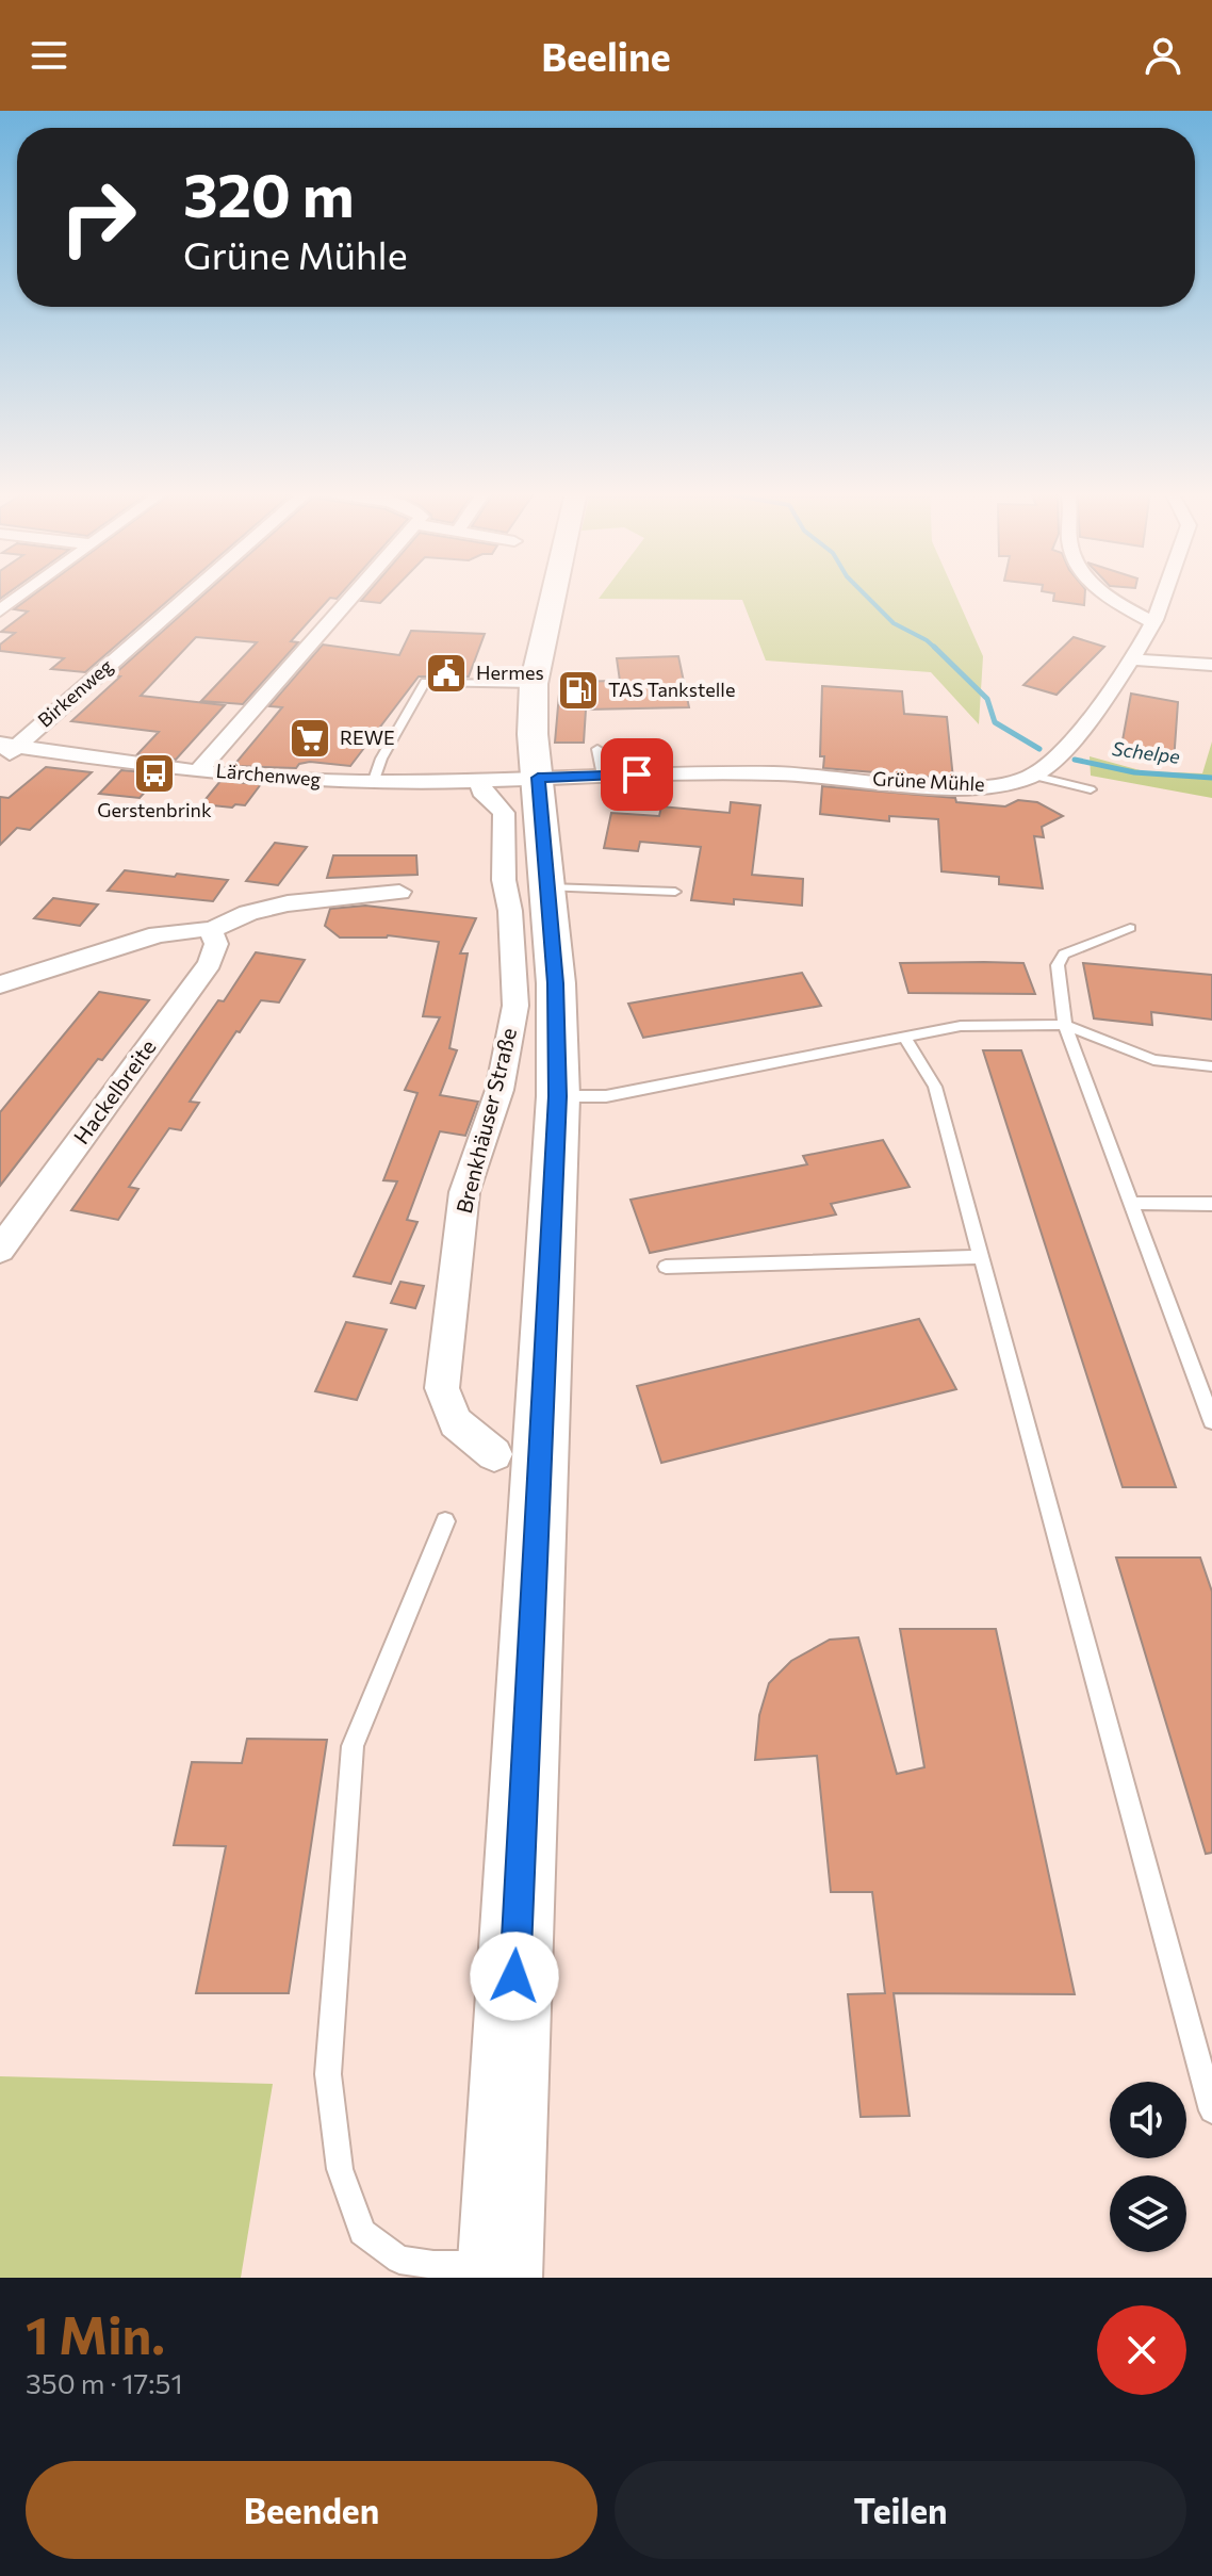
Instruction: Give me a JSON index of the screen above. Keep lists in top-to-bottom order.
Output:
{
  "streets": {
    "street": [
      "Birkenweg",
      "Lärchenweg",
      "Grüne Mühle",
      "Hackelbreite",
      "Brenkhäuser Straße"
    ]
  },
  "crossings": [
    ["Birkenweg", "Lärchenweg"],
    ["Lärchenweg", "Grüne Mühle"],
    ["Lärchenweg", "Brenkhäuser Straße"]
  ],
  "water": ["Schelpe"],
  "places": {
    "public building": ["Hermes"],
    "fuel station": ["TAS Tankstelle"],
    "supermarket": ["REWE"],
    "bus stop": ["Gerstenbrink"]
  },
  "page": {
    "header": "Beeline",
    "turn": ["320 m", "Grüne Mühle"],
    "heading": ["1 Min.", "350 m · 17:51"],
    "buttons": ["Beenden", "Teilen"]
  }
}
